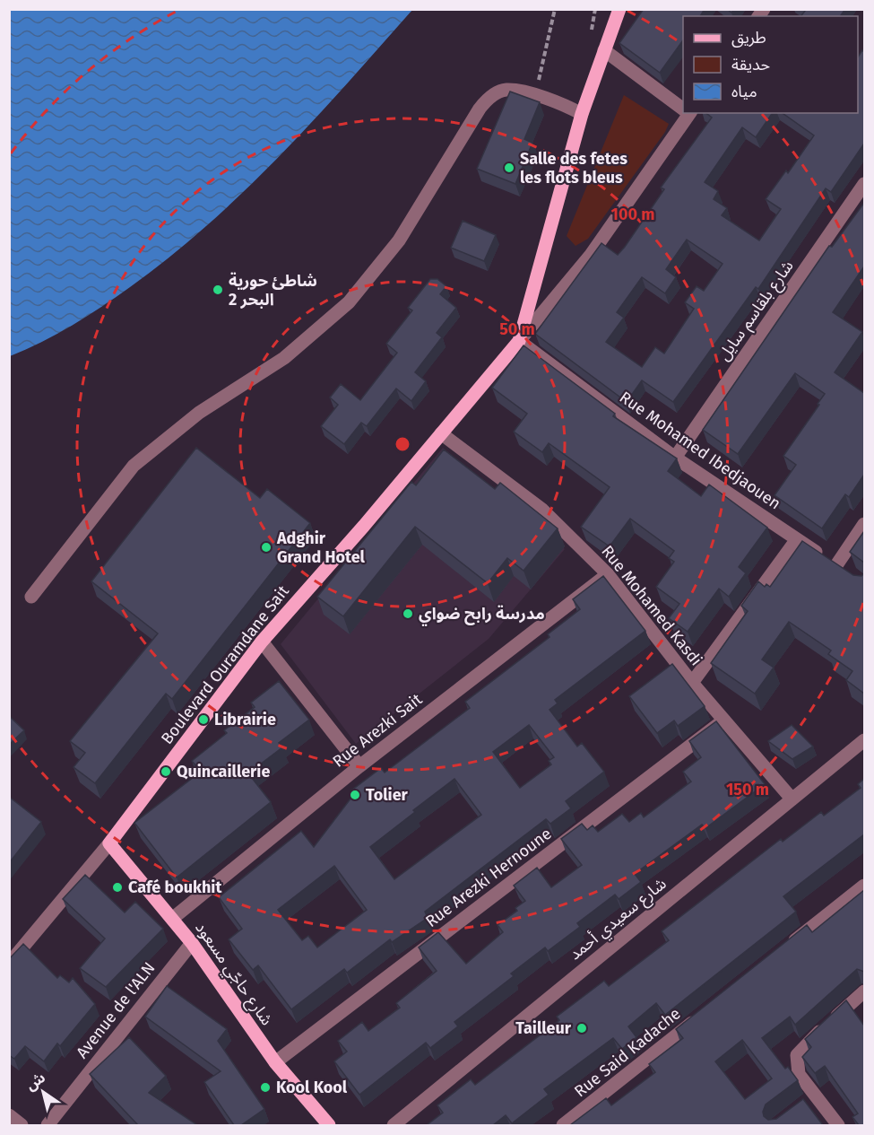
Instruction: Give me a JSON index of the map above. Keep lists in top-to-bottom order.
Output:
{
  "streets": {
    "main road": ["Boulevard Ouramdane Sait", "شارع حاجّي مسعود"],
    "street": [
      "شارع بلقاسم سايل",
      "Rue Mohamed Ibedjaouen",
      "Rue Mohamed Kasdi",
      "Rue Arezki Sait",
      "Rue Arezki Hernoune",
      "شارع سعيدي أحمد",
      "Avenue de l'ALN",
      "Rue Said Kadache"
    ]
  },
  "crossings": [
    ["شارع بلقاسم سايل", "Rue Mohamed Ibedjaouen"],
    ["Rue Mohamed Ibedjaouen", "Boulevard Ouramdane Sait"],
    ["Rue Mohamed Kasdi", "Boulevard Ouramdane Sait"],
    ["Rue Mohamed Kasdi", "Rue Arezki Sait"],
    ["Rue Mohamed Kasdi", "Rue Arezki Hernoune"],
    ["Rue Mohamed Kasdi", "شارع سعيدي أحمد"],
    ["Boulevard Ouramdane Sait", "شارع حاجّي مسعود"],
    ["Rue Arezki Sait", "شارع حاجّي مسعود"],
    ["Rue Arezki Hernoune", "شارع حاجّي مسعود"],
    ["شارع حاجّي مسعود", "Avenue de l'ALN"]
  ],
  "places": [
    "Salle des fetes les flots bleus",
    "شاطئ حورية البحر 2",
    "Adghir Grand Hotel",
    "مدرسة رابح ضواي",
    "Librairie",
    "Quincaillerie",
    "Tolier",
    "Café boukhit",
    "Tailleur",
    "Kool Kool"
  ],
  "legend": ["طريق", "حديقة", "مياه"],
  "north": "top left",
  "rings": ["100 m", "50 m", "150 m"]
}
